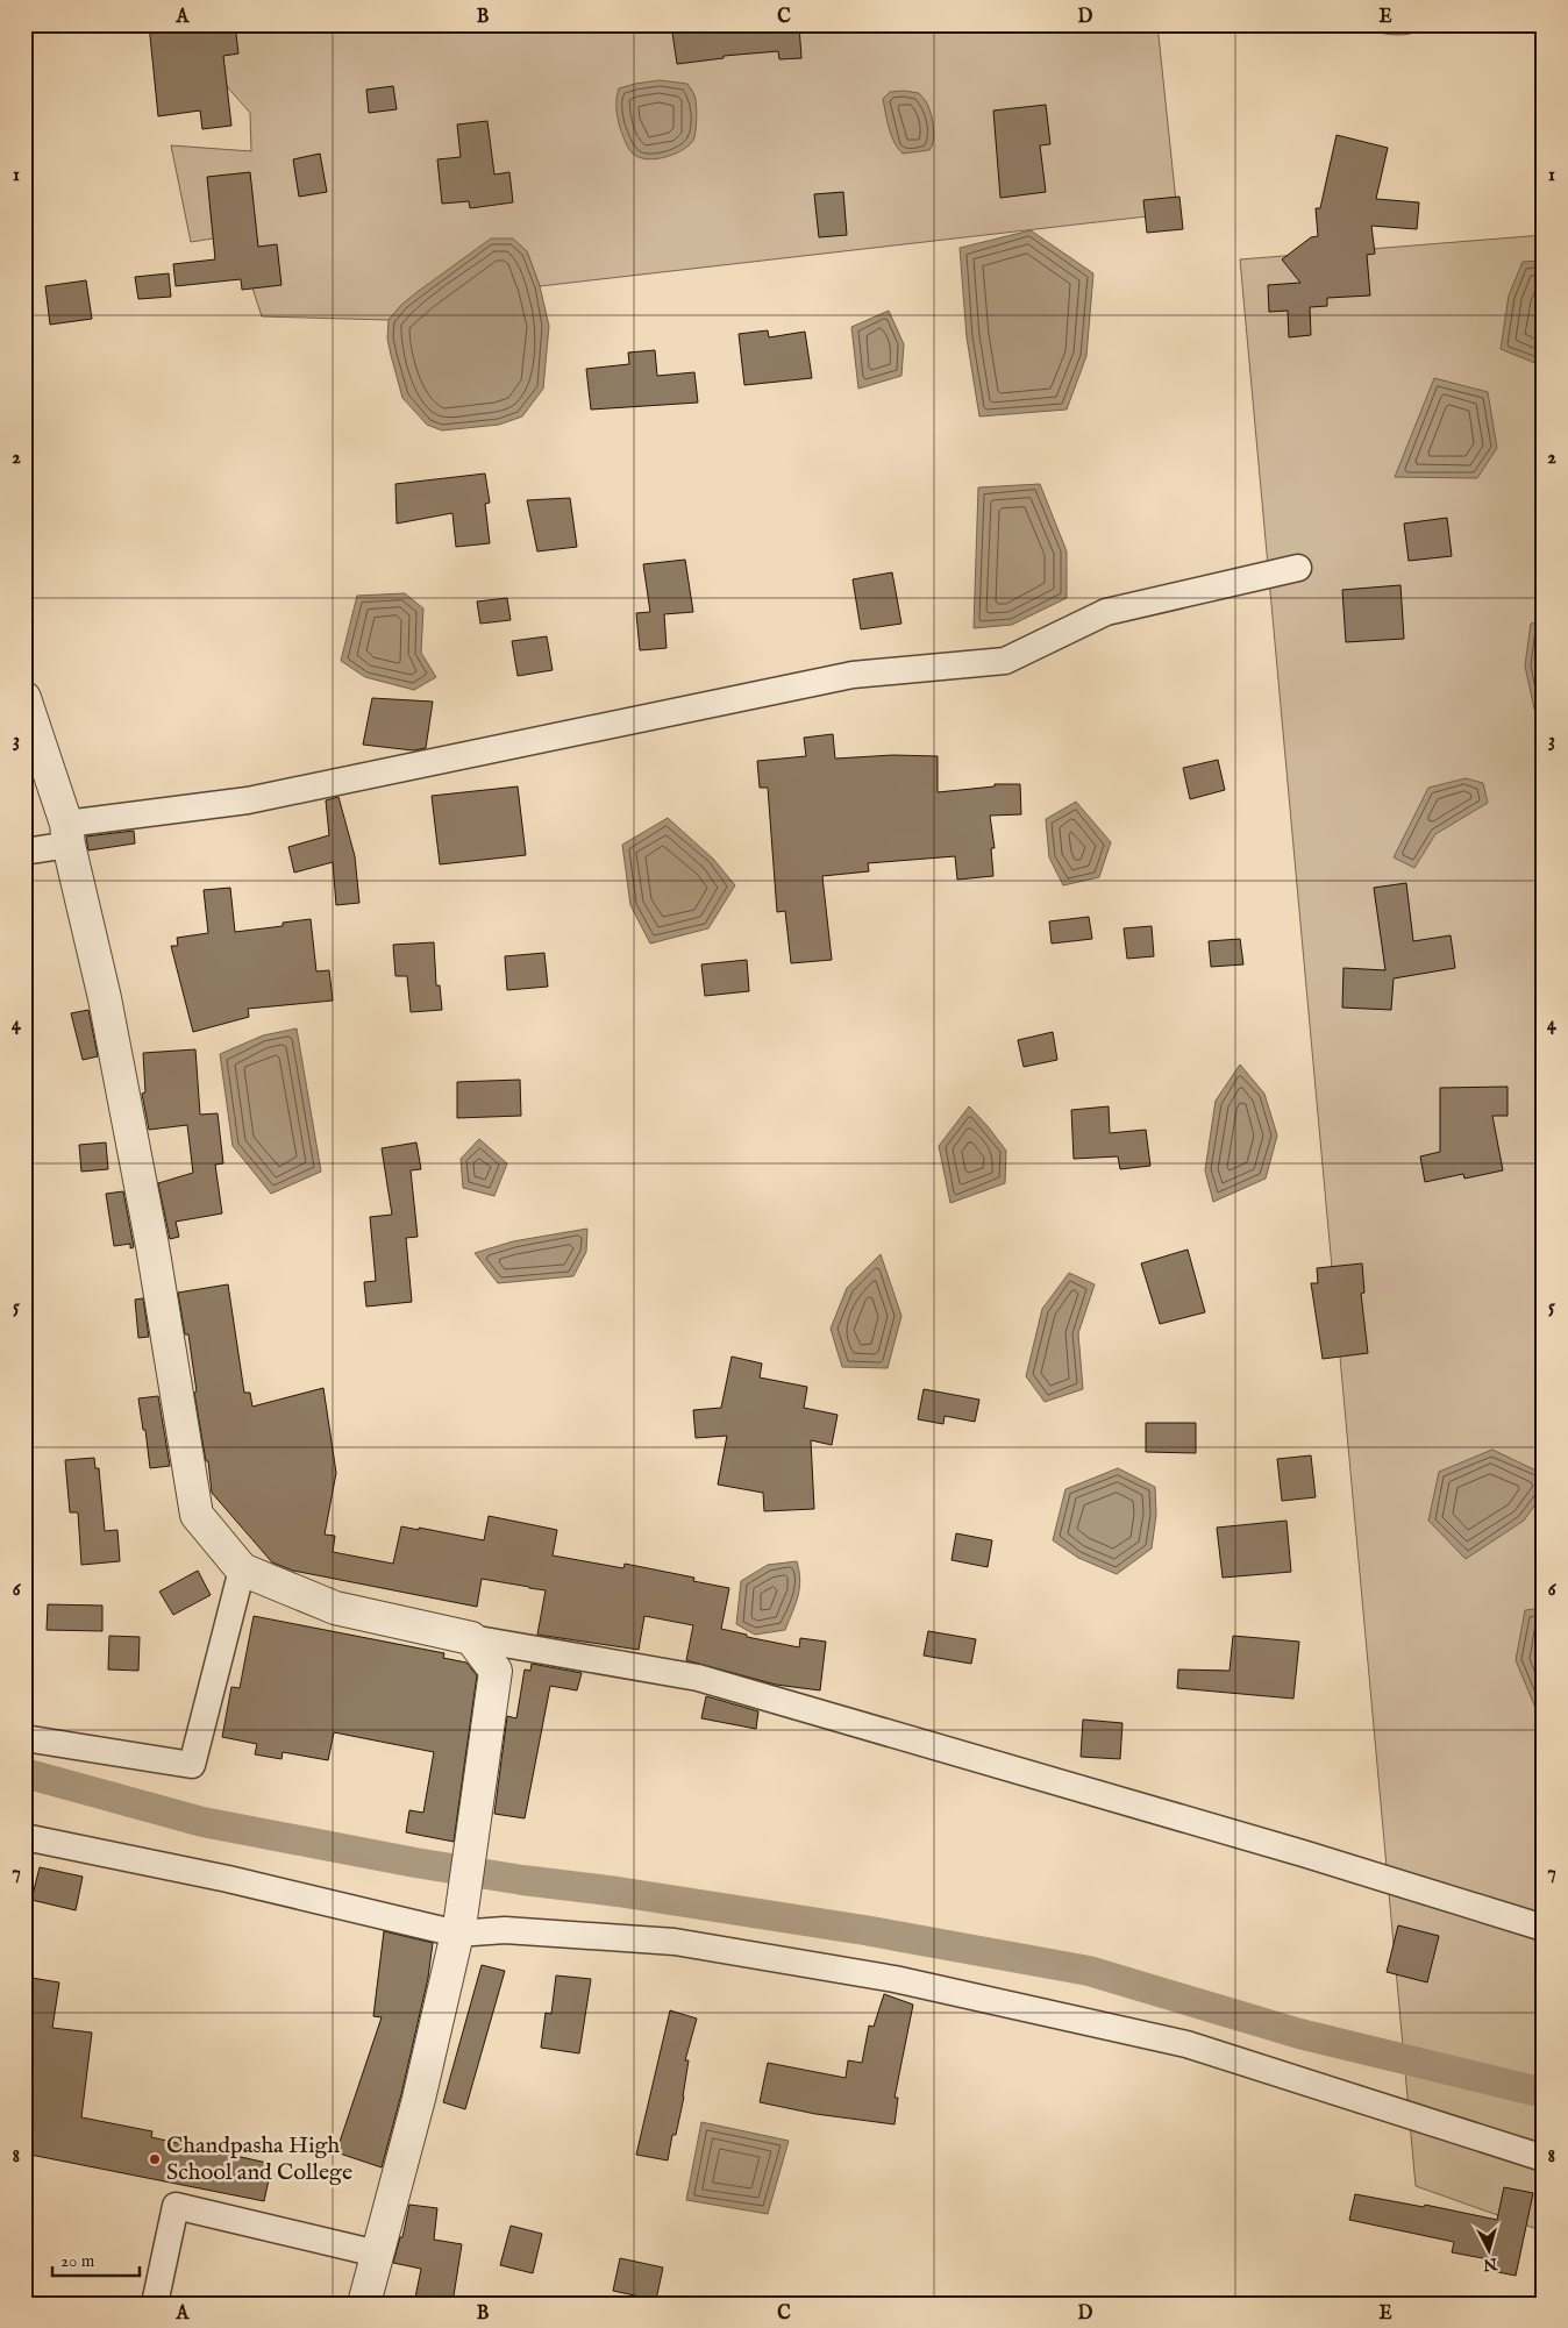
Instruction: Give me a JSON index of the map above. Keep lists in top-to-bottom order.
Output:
{
  "places": ["Chandpasha High School and College"],
  "scale_bar": "20 m",
  "north": "bottom",
  "grid": {
    "columns": [
      "A",
      "B",
      "C",
      "D",
      "E"
    ],
    "rows": [
      "1",
      "2",
      "3",
      "4",
      "5",
      "6",
      "7",
      "8"
    ]
  }
}
